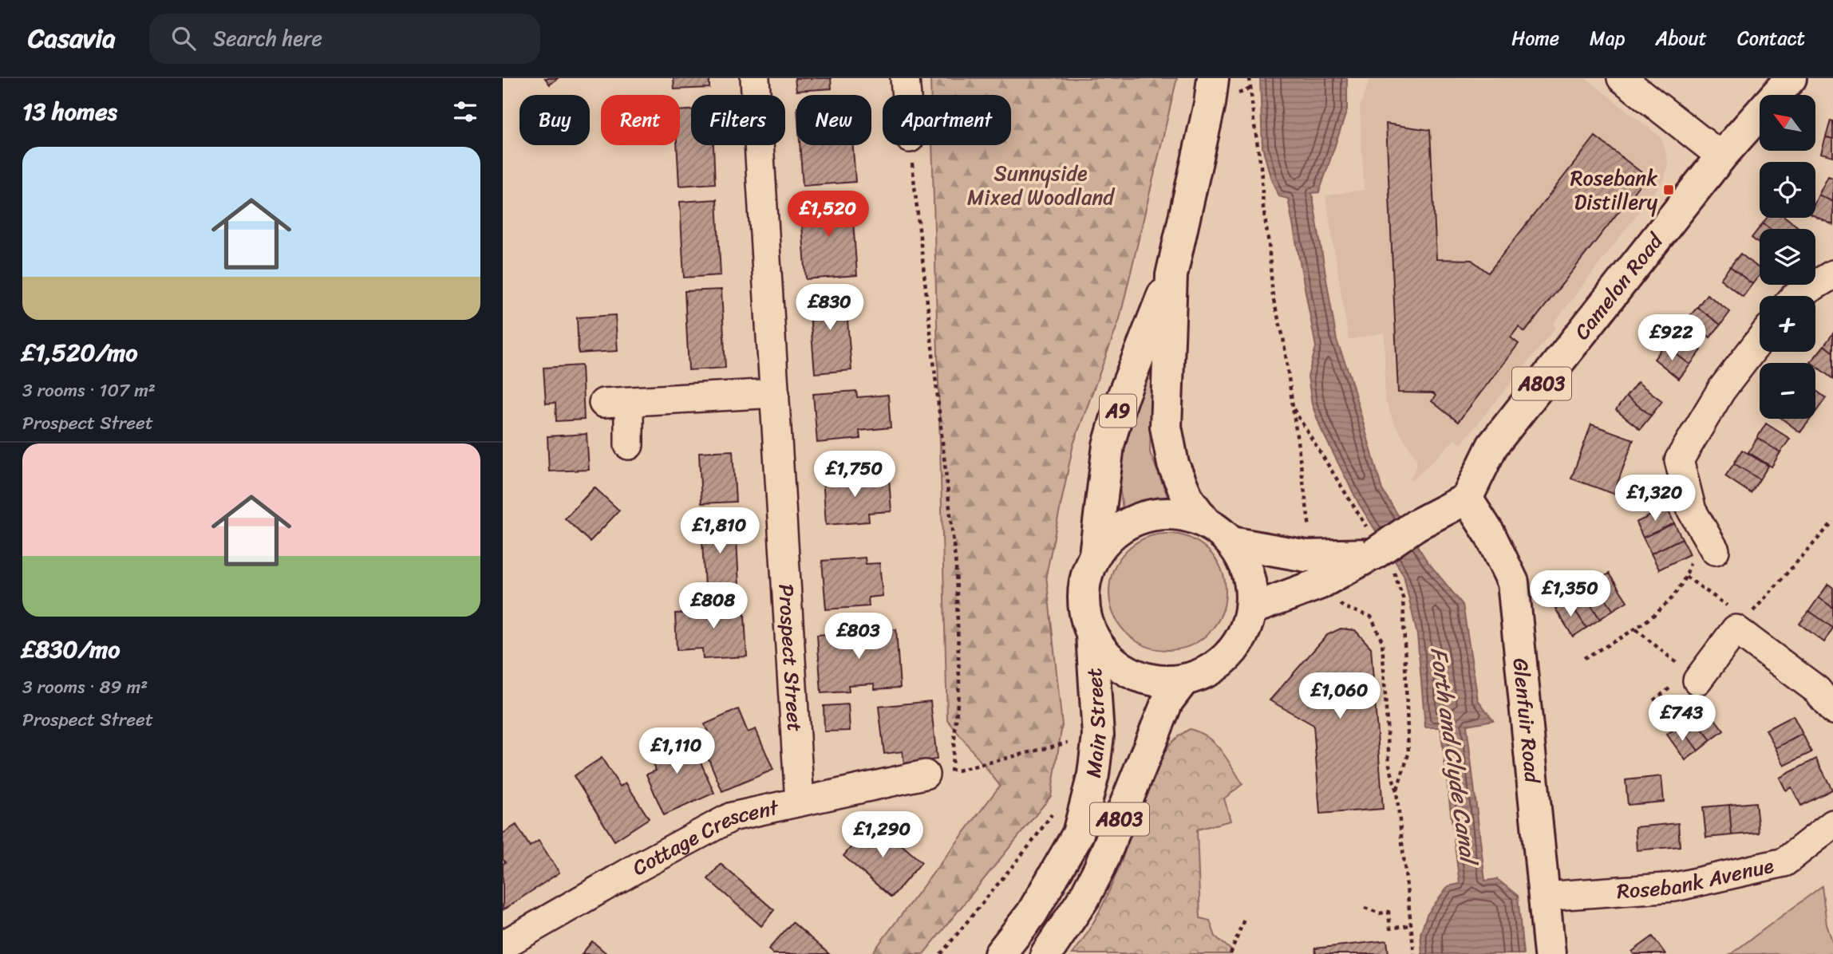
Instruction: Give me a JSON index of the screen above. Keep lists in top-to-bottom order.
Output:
{
  "streets": {
    "main road": [
      "Camelon Road",
      "A803",
      "A9",
      "Glenfuir Road",
      "Main Street"
    ],
    "street": ["Prospect Street", "Cottage Crescent", "Rosebank Avenue"]
  },
  "crossings": [
    ["Camelon Road", "Glenfuir Road"],
    ["A9", "Main Street"],
    ["Prospect Street", "Cottage Crescent"],
    ["Glenfuir Road", "Rosebank Avenue"]
  ],
  "water": ["Forth and Clyde Canal"],
  "parks": ["Sunnyside Mixed Woodland"],
  "places": {
    "transit": ["Rosebank Distillery"]
  },
  "north": "top left",
  "page": {
    "header": "Casavia",
    "search": "Search here",
    "nav": [
      "Home",
      "Map",
      "About",
      "Contact"
    ],
    "heading": "13 homes",
    "map_buttons": ["+", "−"],
    "chip": [
      "Buy",
      "Rent",
      "Filters",
      "New",
      "Apartment"
    ],
    "list": [
      {
        "name": "£1,520/mo",
        "note": "3 rooms · 107 m² · Prospect Street"
      },
      {
        "name": "£830/mo",
        "note": "3 rooms · 89 m² · Prospect Street"
      }
    ],
    "price": [
      "£1,520",
      "£830",
      "£922",
      "£1,750",
      "£1,320",
      "£1,810",
      "£1,350",
      "£808",
      "£803",
      "£1,060",
      "£743",
      "£1,110",
      "£1,290"
    ]
  }
}
